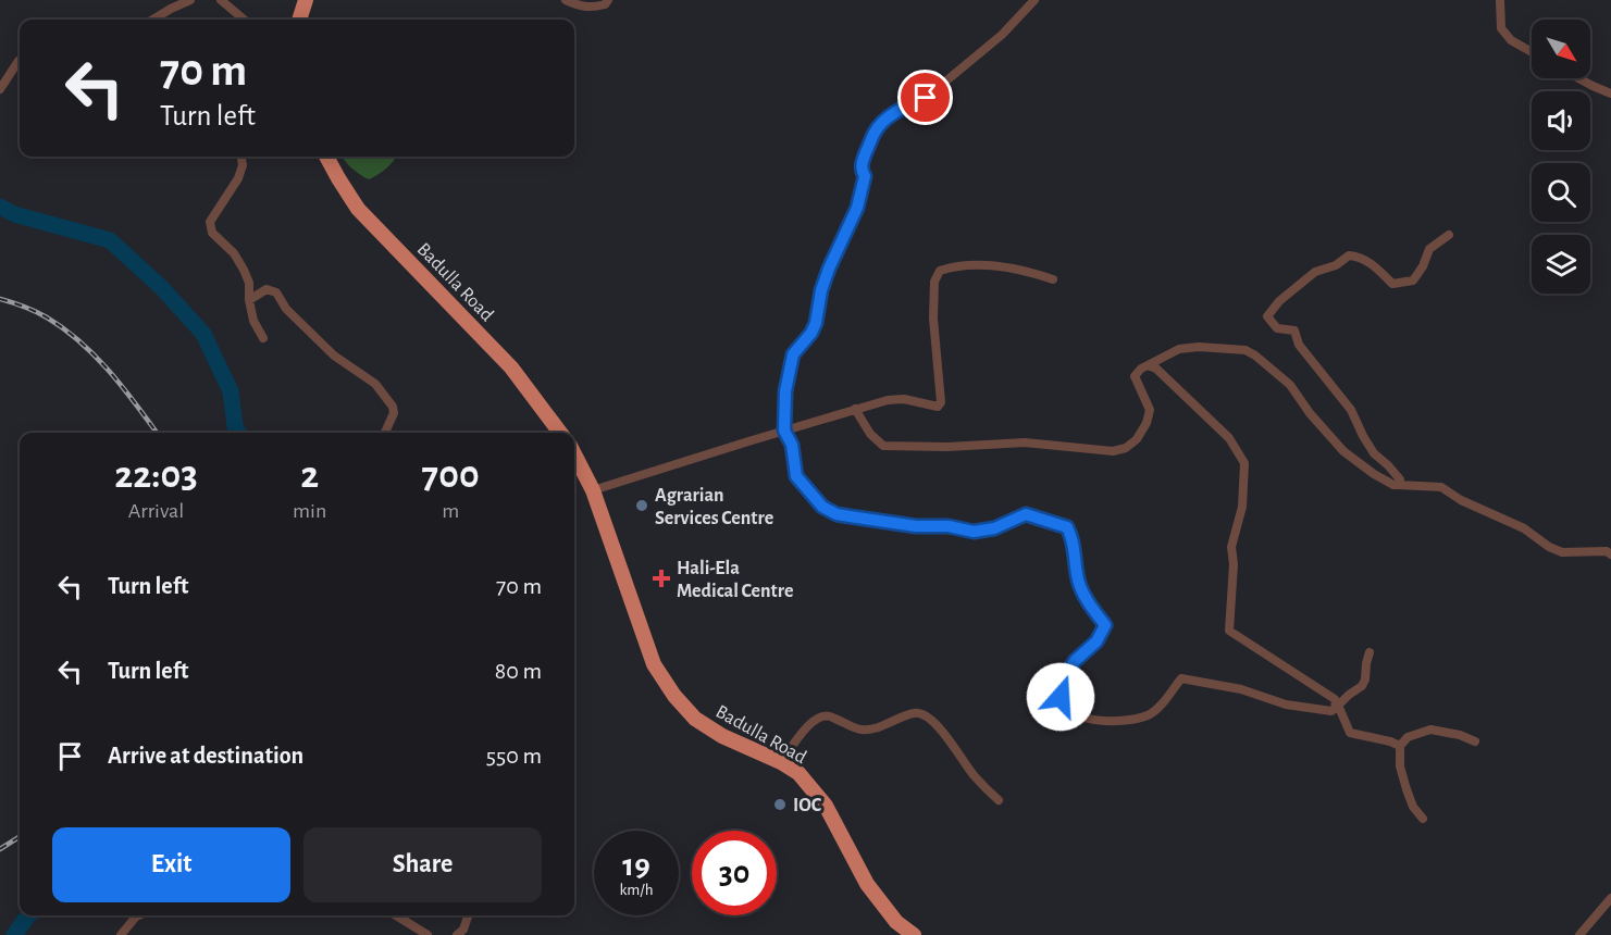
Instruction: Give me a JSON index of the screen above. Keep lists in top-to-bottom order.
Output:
{
  "streets": {
    "highway": ["Badulla Road"]
  },
  "places": {
    "other": ["Agrarian Services Centre", "IOC"],
    "health": ["Hali-Ela Medical Centre"]
  },
  "north": "bottom right",
  "page": {
    "turn": ["70 m", "Turn left"],
    "eta": [
      "22:03",
      "Arrival",
      "2",
      "min",
      "700",
      "m"
    ],
    "list": [
      {
        "name": "Turn left",
        "value": "70 m"
      },
      {
        "name": "Turn left",
        "value": "80 m"
      },
      {
        "name": "Arrive at destination",
        "value": "550 m"
      }
    ],
    "buttons": ["Exit", "Share"],
    "speed": "19 km/h",
    "limit": "30"
  }
}
